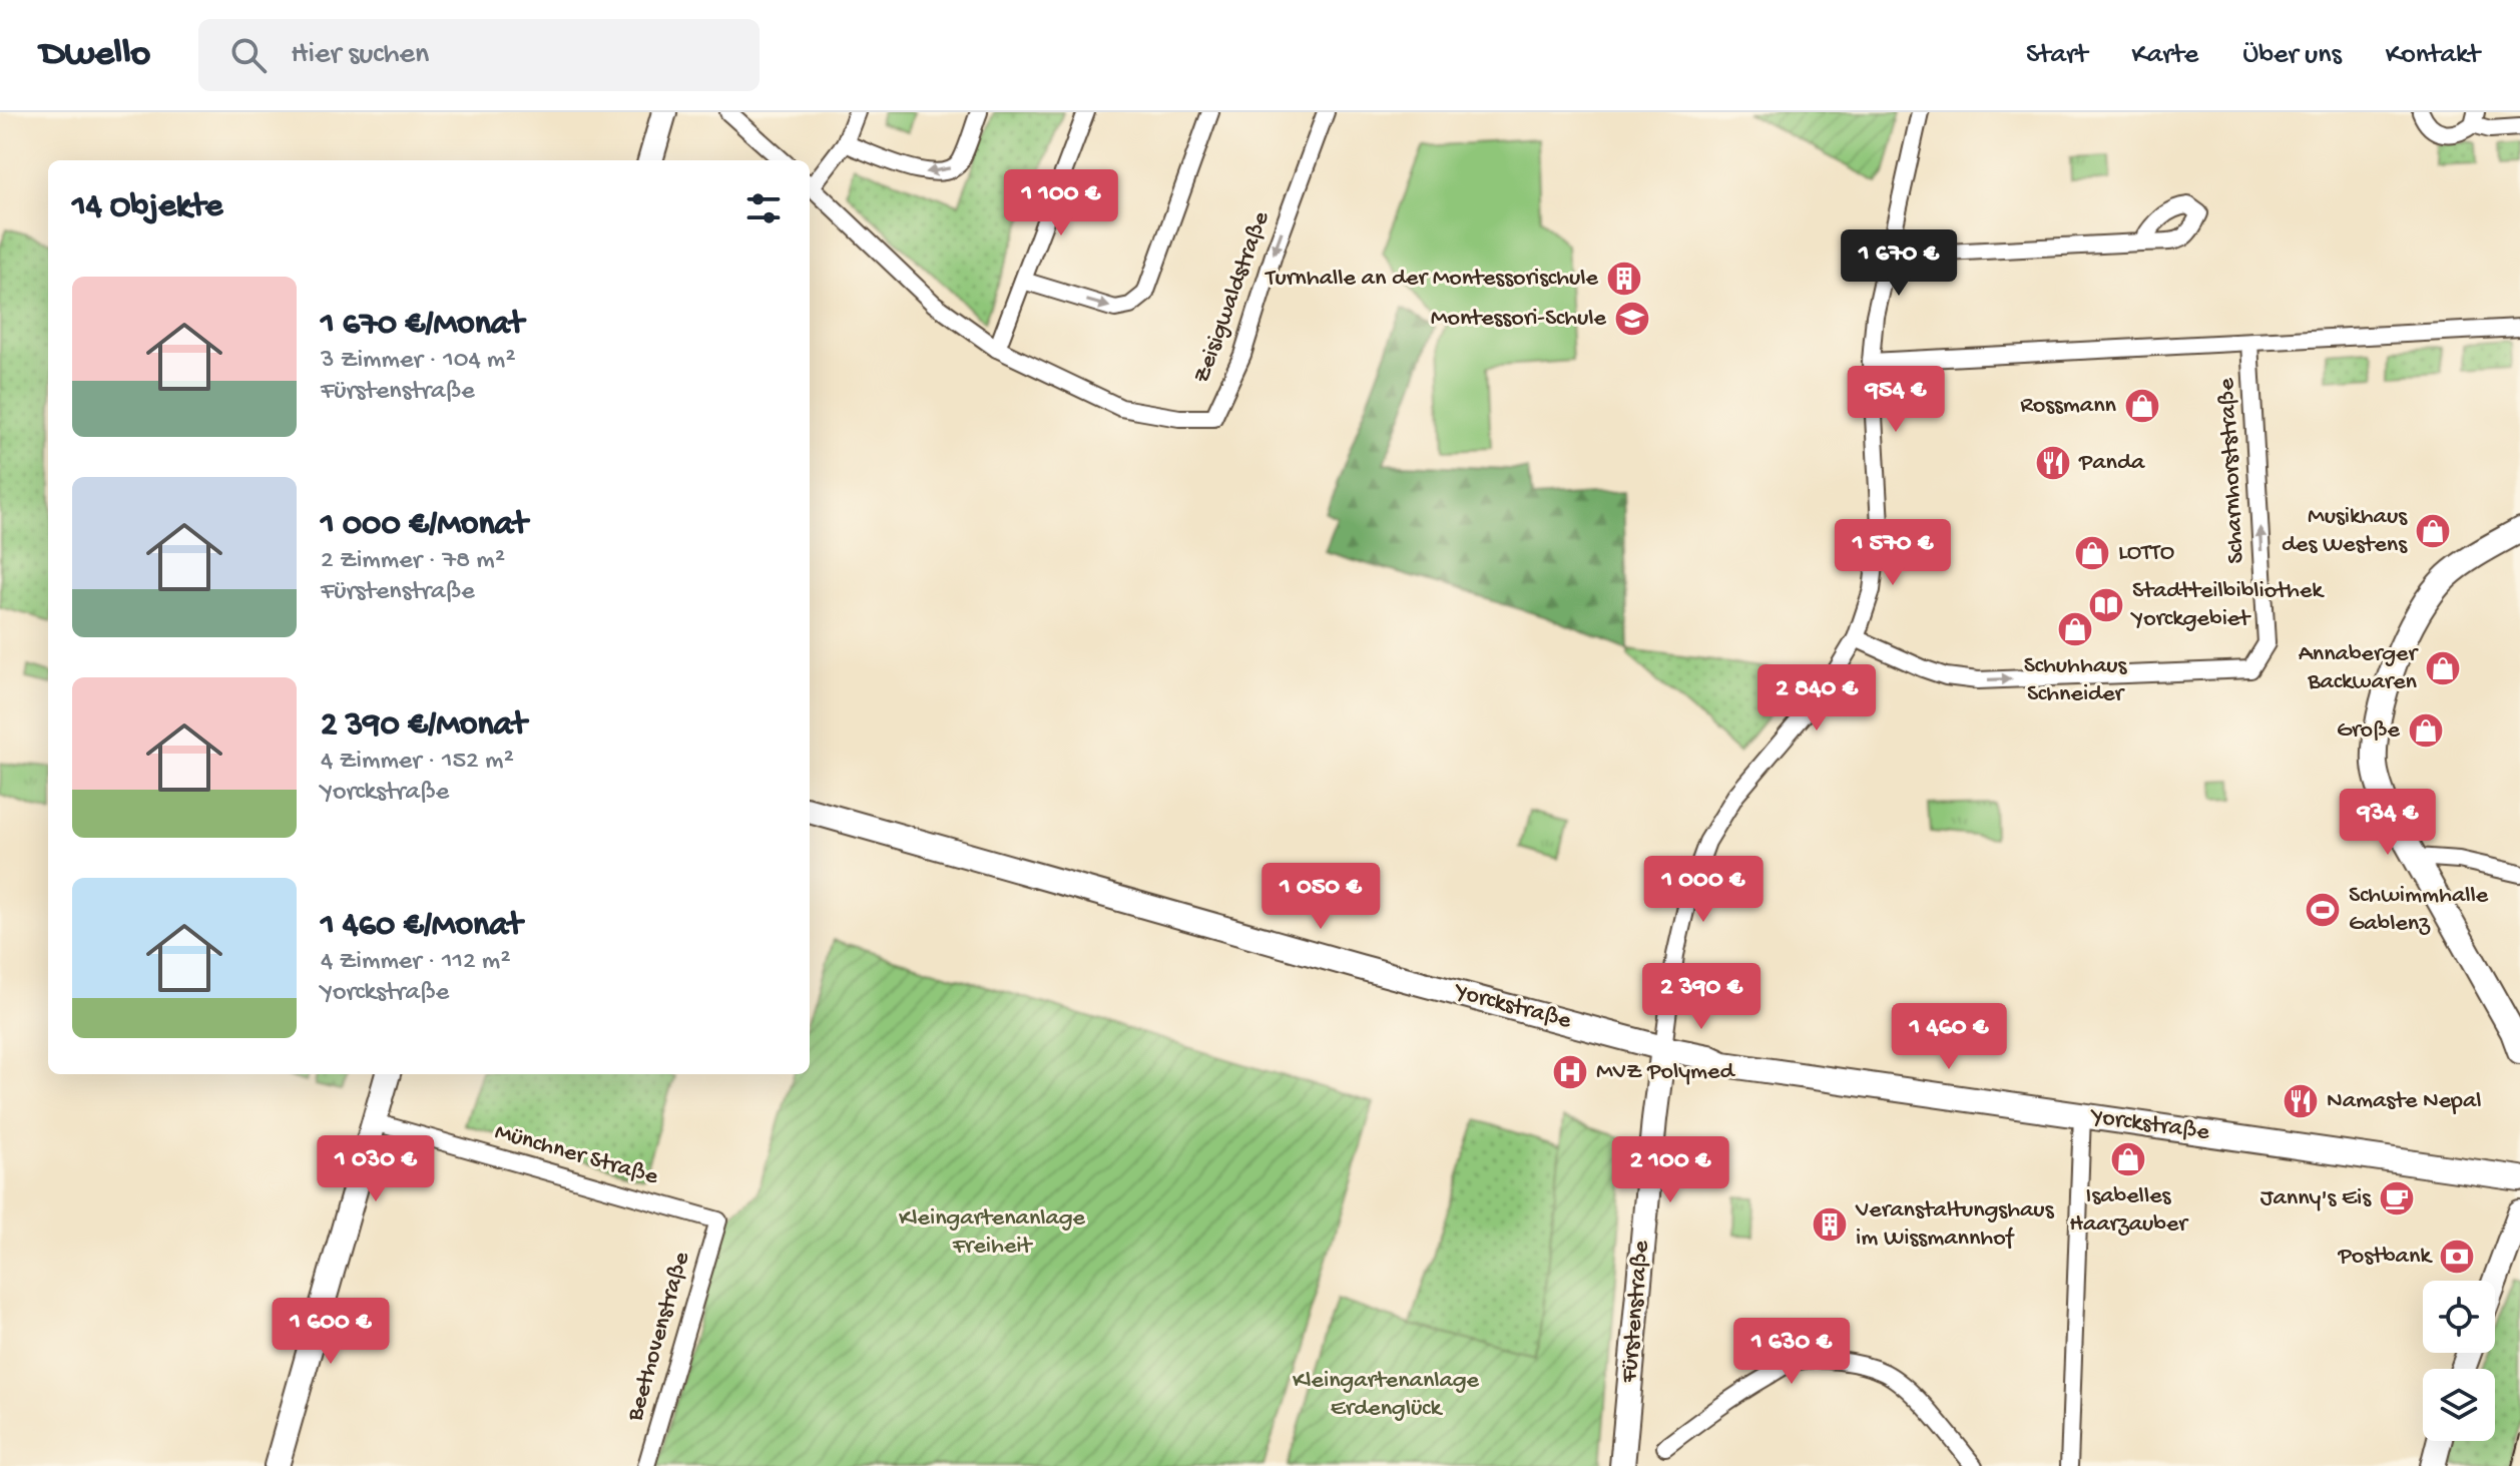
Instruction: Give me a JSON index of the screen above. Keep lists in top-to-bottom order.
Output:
{
  "streets": {
    "main road": ["Yorckstraße", "Fürstenstraße"],
    "street": [
      "Zeisigwaldstraße",
      "Scharnhorststraße",
      "Münchner Straße",
      "Beethovenstraße"
    ]
  },
  "crossings": [
    ["Scharnhorststraße", "Fürstenstraße"],
    ["Yorckstraße", "Fürstenstraße"],
    ["Münchner Straße", "Beethovenstraße"]
  ],
  "parks": ["Kleingartenanlage Freiheit", "Kleingartenanlage Erdenglück"],
  "places": {
    "building": ["Turnhalle an der Montessorischule", "Veranstaltungshaus im Wissmannhof"],
    "school or university": ["Montessori-Schule"],
    "shop": [
      "Rossmann",
      "Musikhaus des Westens",
      "LOTTO",
      "Schuhhaus Schneider",
      "Annaberger Backwaren",
      "Große",
      "Isabelles Haarzauber"
    ],
    "restaurant": ["Panda", "Namaste Nepal"],
    "library": ["Stadtteilbibliothek Yorckgebiet"],
    "sports": ["Schwimmhalle Gablenz"],
    "hospital": ["MVZ Polymed"],
    "cafe": ["Janny's Eis"],
    "bank": ["Postbank"]
  },
  "page": {
    "header": "Dwello",
    "search": "Hier suchen",
    "nav": [
      "Start",
      "Karte",
      "Über uns",
      "Kontakt"
    ],
    "heading": "14 Objekte",
    "price": [
      "1 100 €",
      "1 670 €",
      "954 €",
      "1 570 €",
      "2 840 €",
      "934 €",
      "1 000 €",
      "1 050 €",
      "2 390 €",
      "1 460 €",
      "1 030 €",
      "2 100 €",
      "1 600 €",
      "1 630 €"
    ],
    "list": [
      {
        "name": "1 670 €/Monat",
        "note": "3 Zimmer · 104 m² · Fürstenstraße"
      },
      {
        "name": "1 000 €/Monat",
        "note": "2 Zimmer · 78 m² · Fürstenstraße"
      },
      {
        "name": "2 390 €/Monat",
        "note": "4 Zimmer · 152 m² · Yorckstraße"
      },
      {
        "name": "1 460 €/Monat",
        "note": "4 Zimmer · 112 m² · Yorckstraße"
      }
    ]
  }
}
